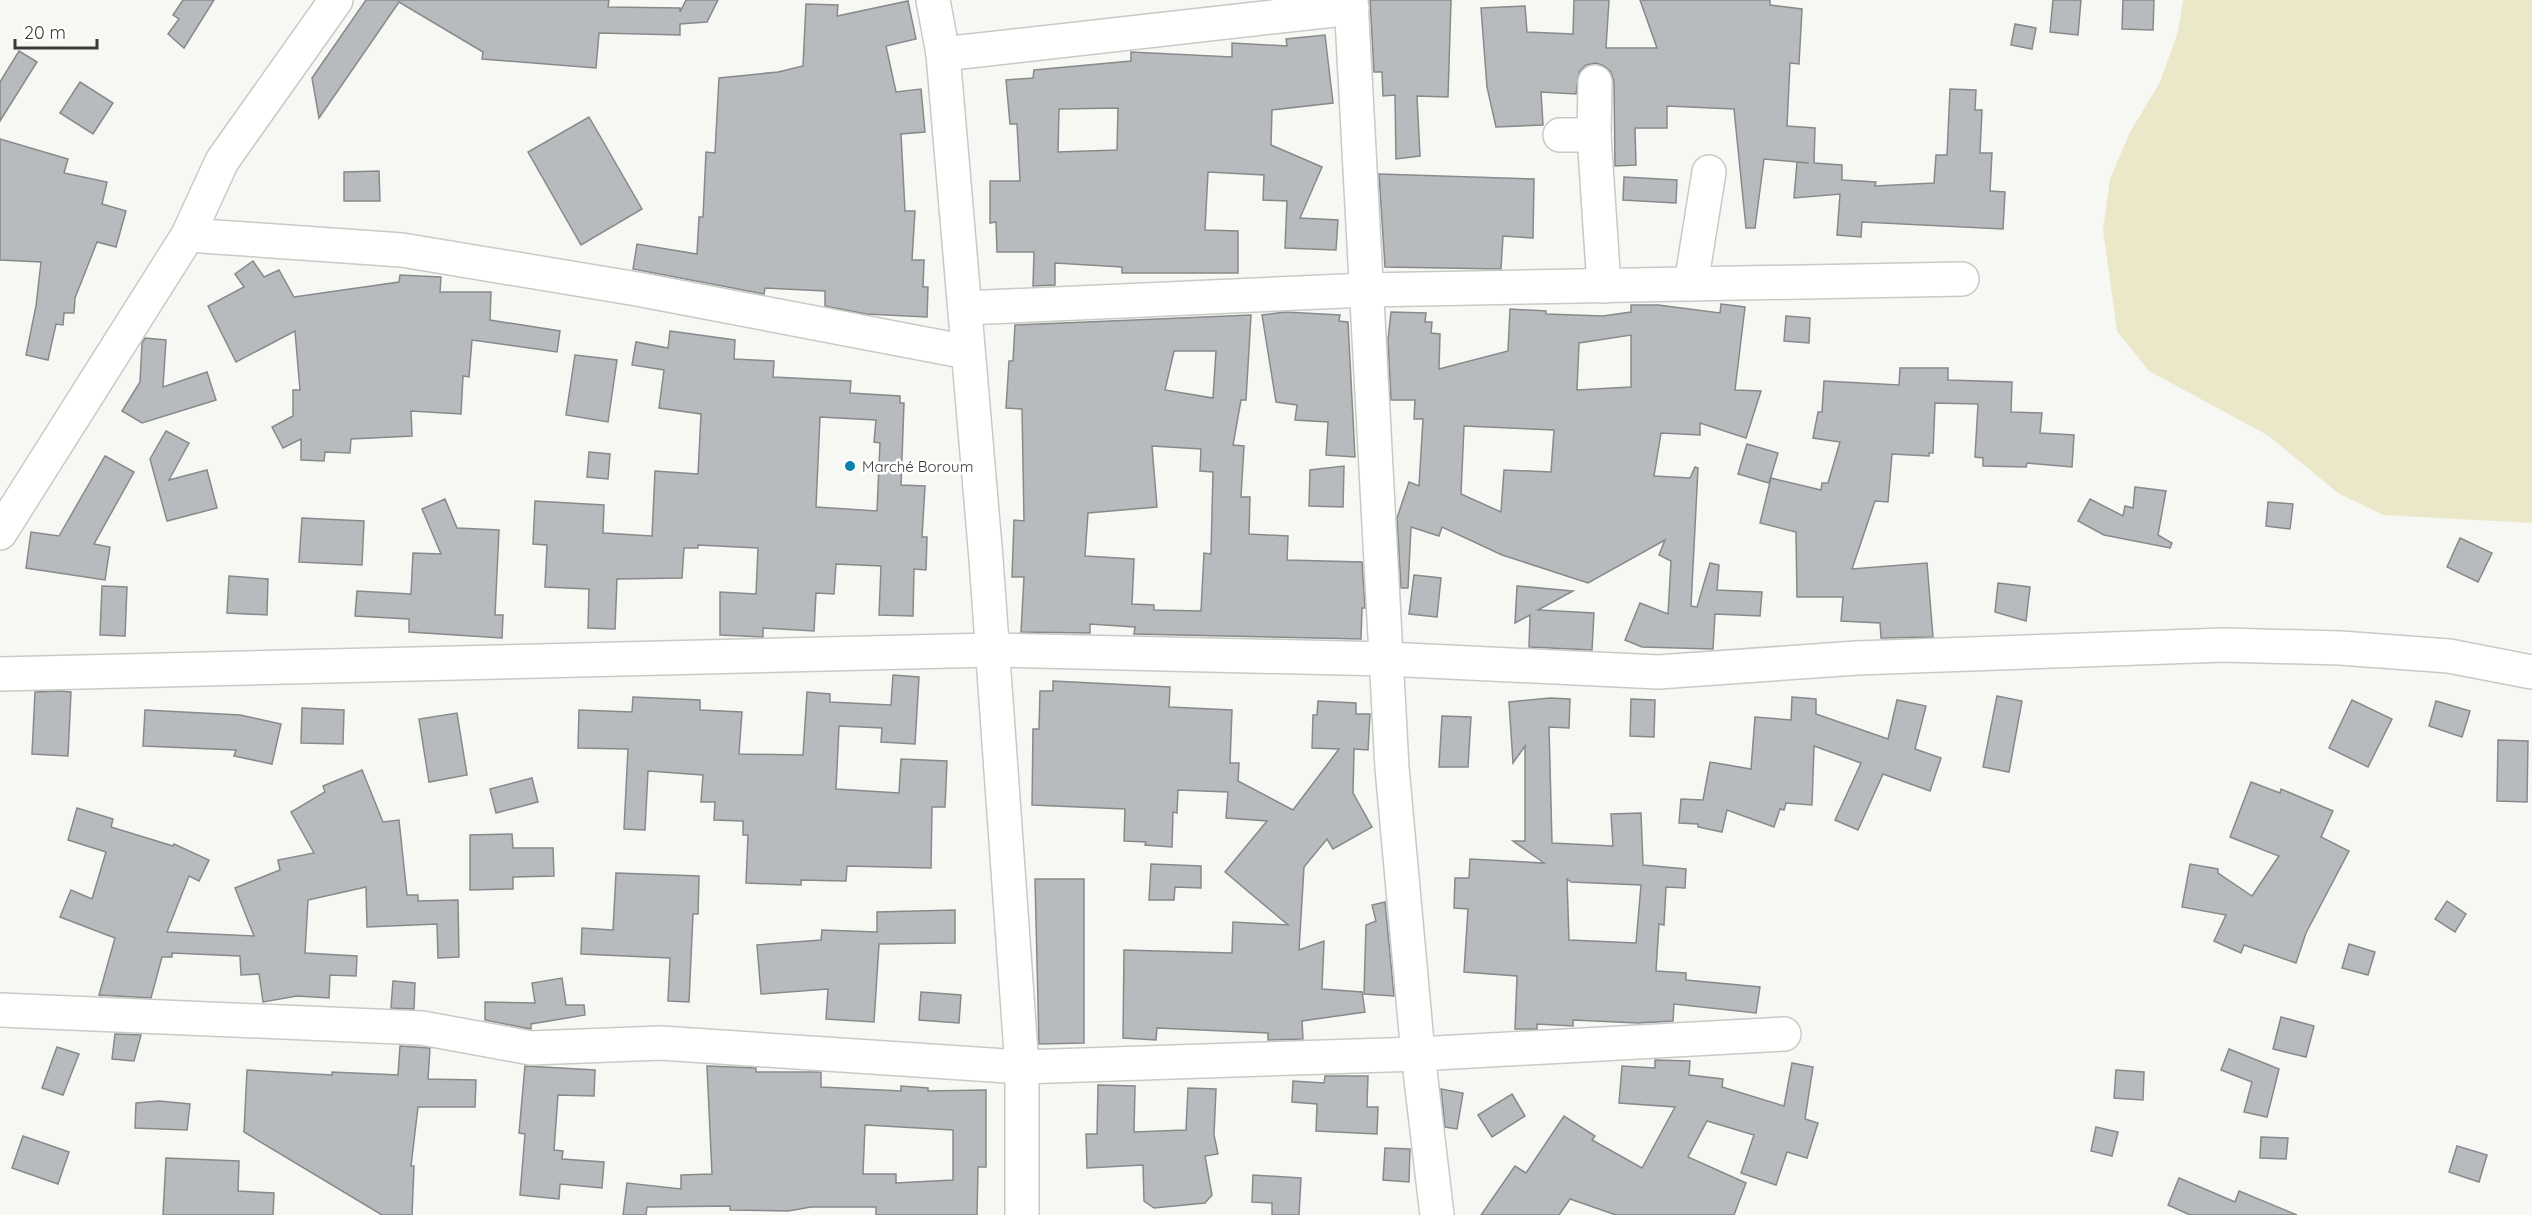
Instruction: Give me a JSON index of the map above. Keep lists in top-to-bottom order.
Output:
{
  "places": ["Marché Boroum"],
  "scale_bar": "20 m"
}
